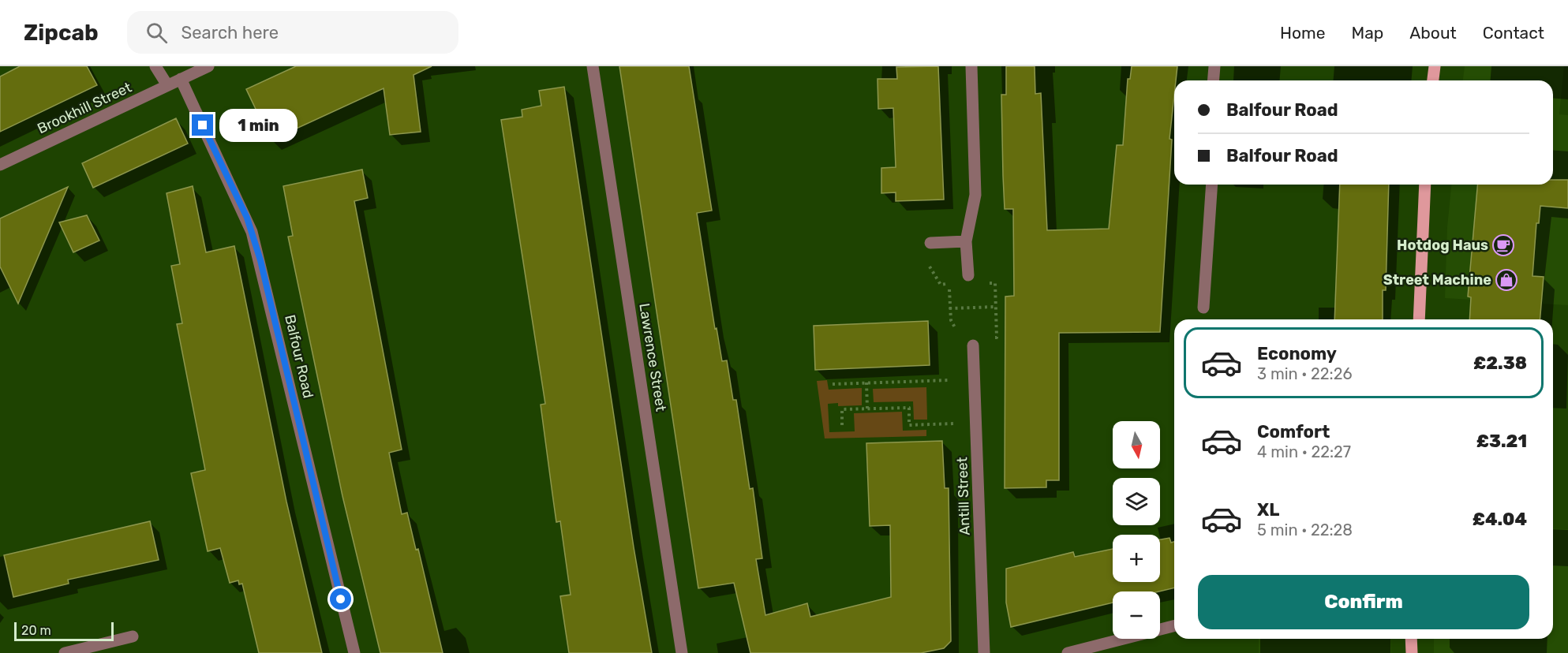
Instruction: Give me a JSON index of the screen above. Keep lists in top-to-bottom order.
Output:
{
  "streets": {
    "street": [
      "Brookhill Street",
      "Balfour Road",
      "Lawrence Street",
      "Antill Street"
    ]
  },
  "crossings": [
    ["Brookhill Street", "Balfour Road"]
  ],
  "places": {
    "cafe": ["Hotdog Haus"],
    "shop": ["Street Machine"]
  },
  "scale_bar": "20 m",
  "north": "bottom",
  "page": {
    "header": "Zipcab",
    "search": "Search here",
    "nav": [
      "Home",
      "Map",
      "About",
      "Contact"
    ],
    "banner": ["Balfour Road", "Balfour Road"],
    "bubble": "1 min",
    "list": [
      {
        "name": "Economy",
        "note": "3 min · 22:26",
        "value": "£2.38"
      },
      {
        "name": "Comfort",
        "note": "4 min · 22:27",
        "value": "£3.21"
      },
      {
        "name": "XL",
        "note": "5 min · 22:28",
        "value": "£4.04"
      }
    ],
    "map_buttons": ["+", "−"],
    "buttons": "Confirm",
    "scale": "20 m"
  }
}
